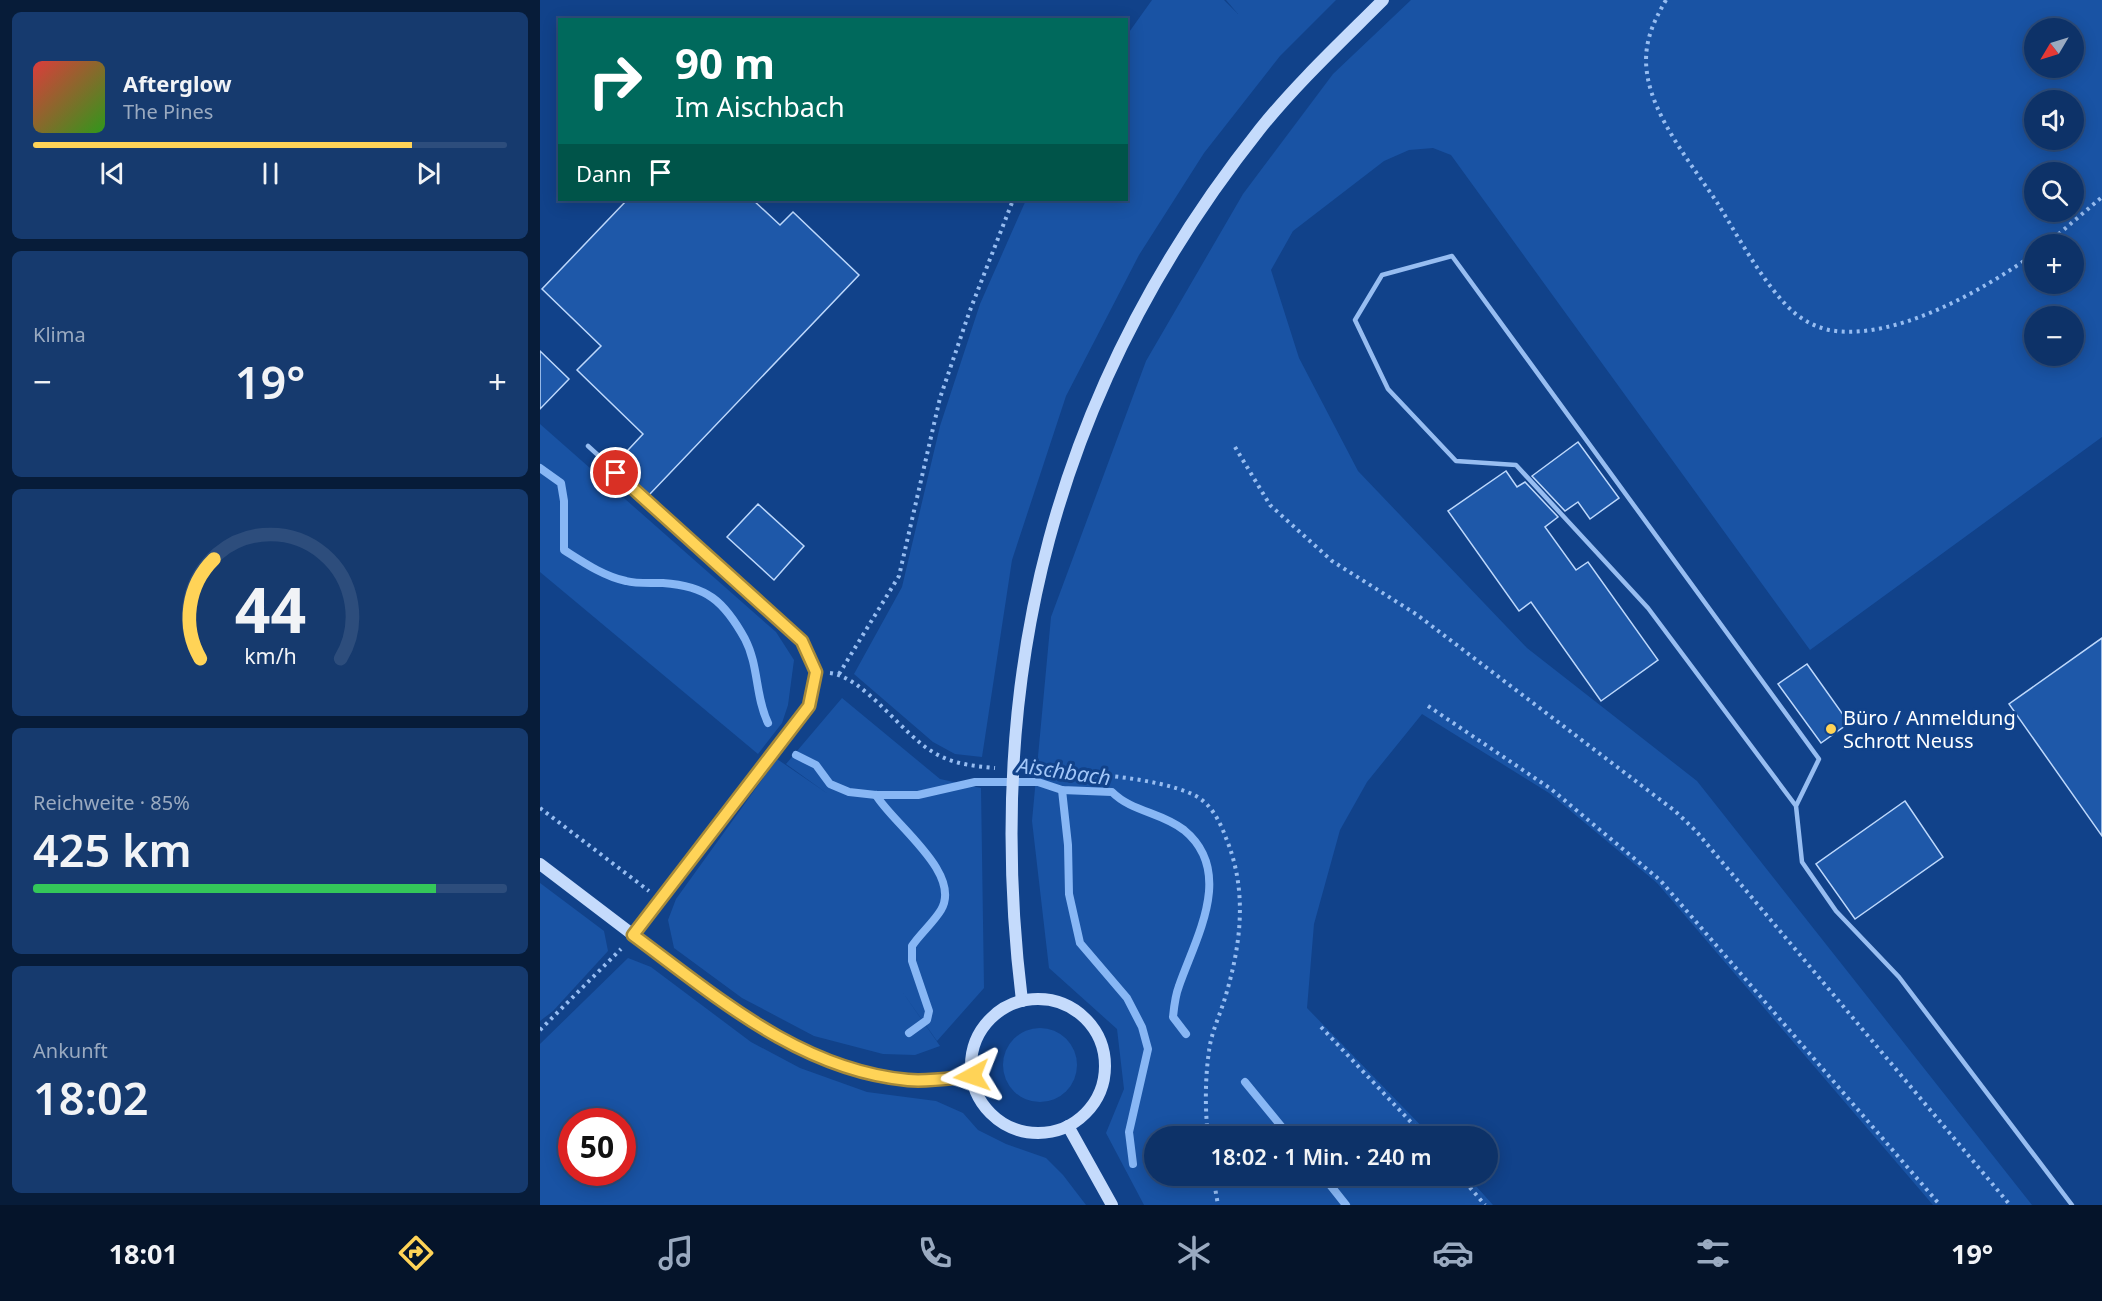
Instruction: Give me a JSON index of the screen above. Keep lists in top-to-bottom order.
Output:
{
  "water": ["Aischbach"],
  "places": ["Büro / Anmeldung Schrott Neuss"],
  "north": "bottom left",
  "page": {
    "map_buttons": ["+", "−"],
    "turn": ["90 m", "Im Aischbach"],
    "song": ["Afterglow", "The Pines"],
    "then": "Dann",
    "tile": [
      "Klima",
      ["Reichweite · 85%", "425 km"],
      ["Ankunft", "18:02"]
    ],
    "heat": ["−", "19°", "+"],
    "limit": "50",
    "trip": "18:02 · 1 Min. · 240 m",
    "tabs": ["18:01", "19°"],
    "gauge": ["44", "km/h"]
  }
}
